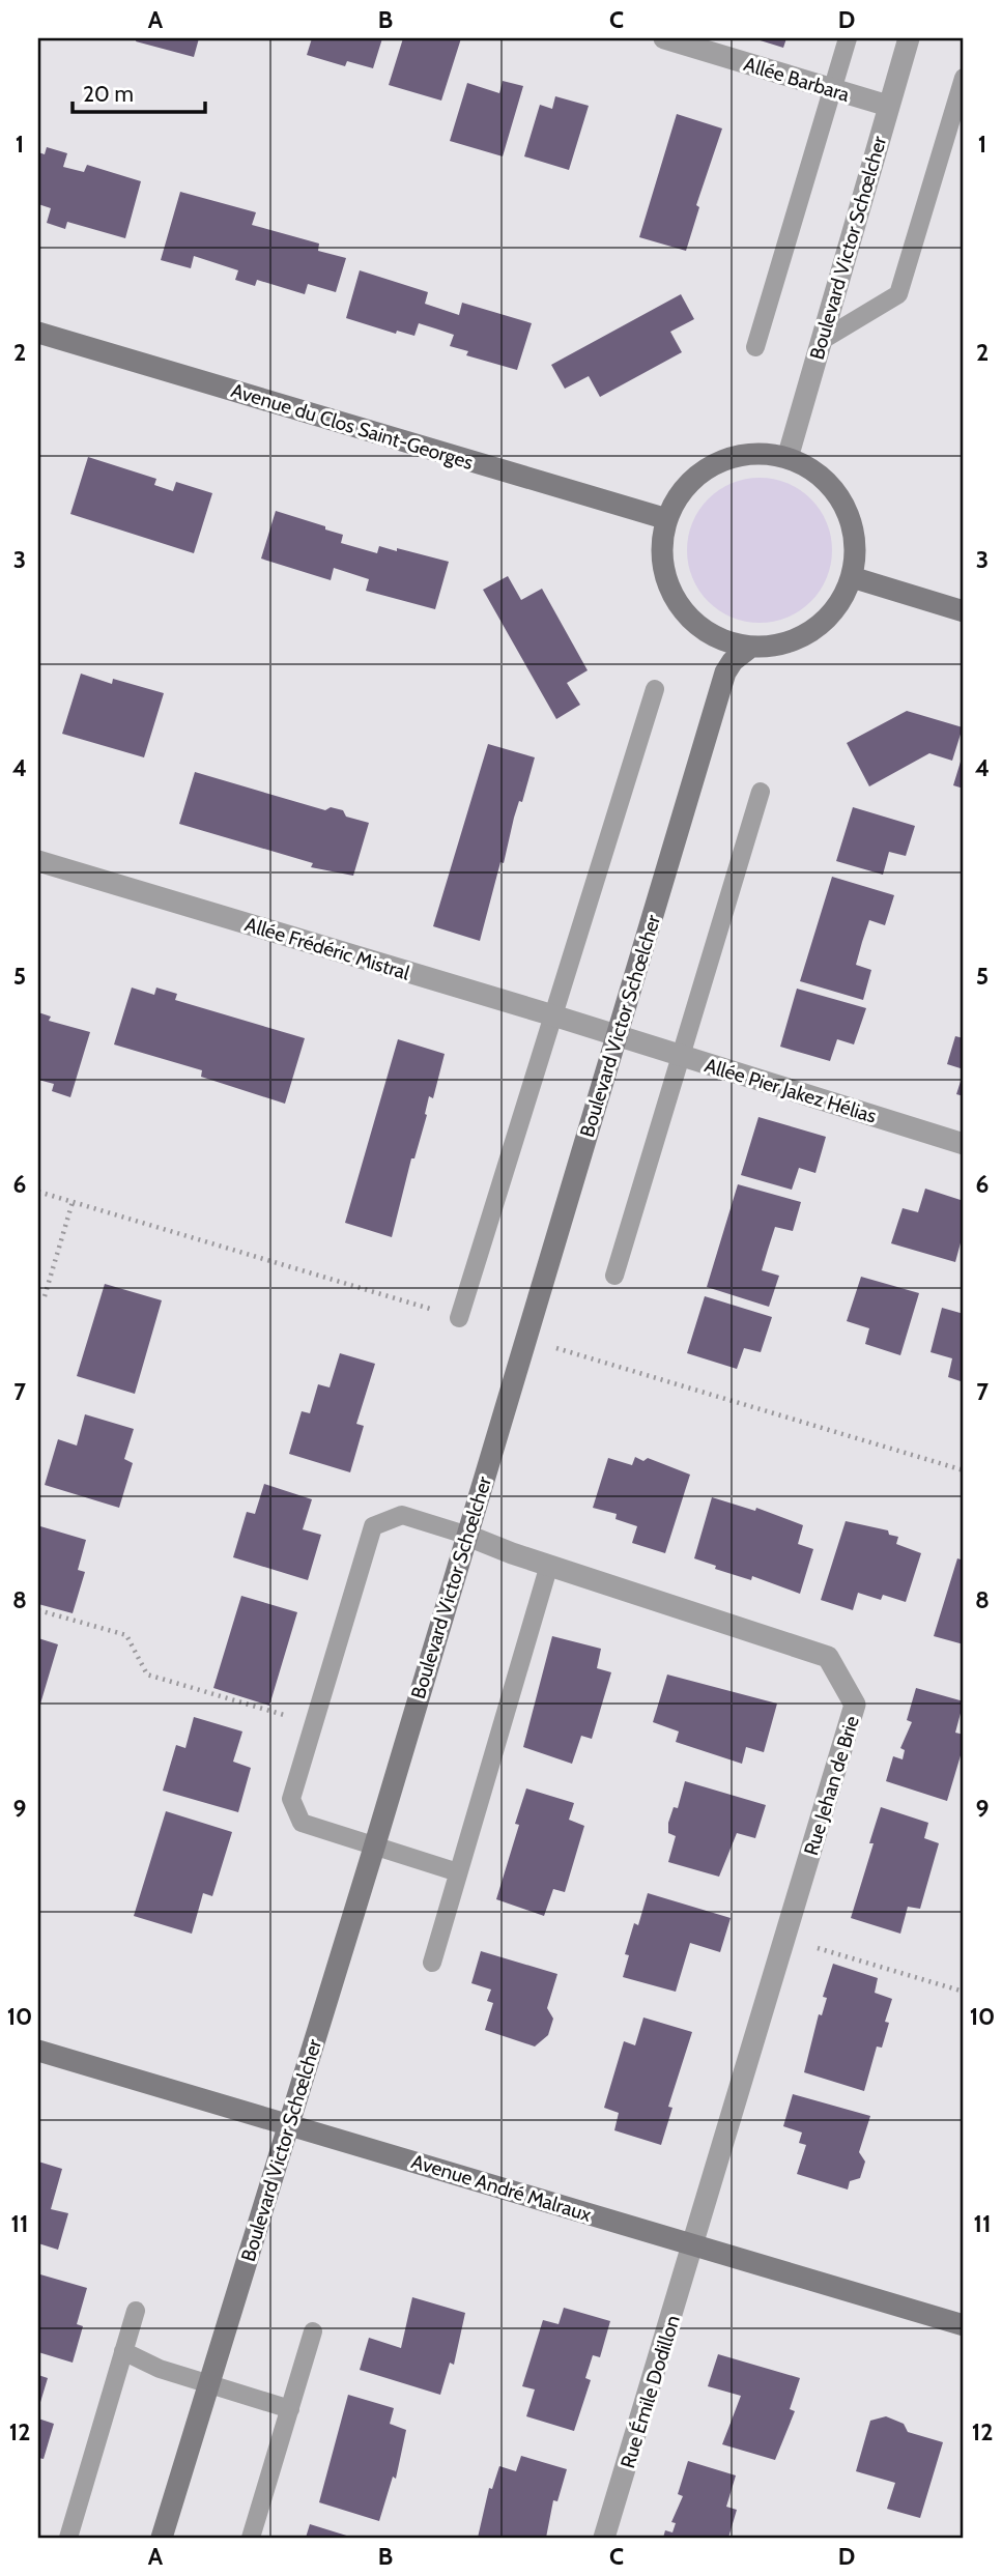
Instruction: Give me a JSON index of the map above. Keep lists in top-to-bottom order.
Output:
{
  "streets": {
    "main road": ["Boulevard Victor Schœlcher", "Avenue du Clos Saint-Georges", "Avenue André Malraux"],
    "street": [
      "Allée Barbara",
      "Allée Frédéric Mistral",
      "Allée Pier Jakez Hélias",
      "Rue Jehan de Brie",
      "Rue Émile Dodillon"
    ]
  },
  "crossings": [
    ["Allée Barbara", "Boulevard Victor Schœlcher"],
    ["Boulevard Victor Schœlcher", "Avenue du Clos Saint-Georges"],
    ["Boulevard Victor Schœlcher", "Allée Frédéric Mistral"],
    ["Boulevard Victor Schœlcher", "Allée Pier Jakez Hélias"],
    ["Boulevard Victor Schœlcher", "Rue Jehan de Brie"],
    ["Boulevard Victor Schœlcher", "Avenue André Malraux"],
    ["Allée Frédéric Mistral", "Allée Pier Jakez Hélias"],
    ["Rue Jehan de Brie", "Avenue André Malraux"],
    ["Rue Jehan de Brie", "Rue Émile Dodillon"],
    ["Avenue André Malraux", "Rue Émile Dodillon"]
  ],
  "scale_bar": "20 m",
  "grid": {
    "columns": [
      "A",
      "B",
      "C",
      "D"
    ],
    "rows": [
      "1",
      "2",
      "3",
      "4",
      "5",
      "6",
      "7",
      "8",
      "9",
      "10",
      "11",
      "12"
    ]
  }
}
